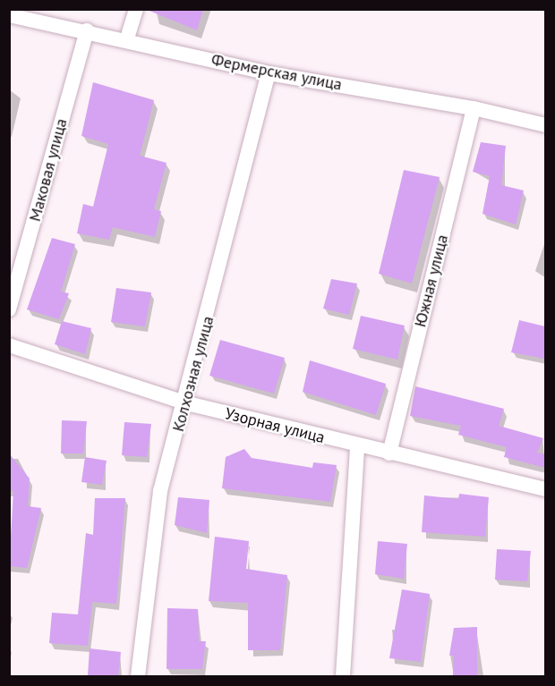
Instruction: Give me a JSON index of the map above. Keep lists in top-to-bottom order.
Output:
{
  "streets": {
    "street": [
      "Фермерская улица",
      "Маковая улица",
      "Южная улица",
      "Колхозная улица",
      "Узорная улица"
    ]
  },
  "crossings": [
    ["Фермерская улица", "Маковая улица"],
    ["Фермерская улица", "Южная улица"],
    ["Фермерская улица", "Колхозная улица"],
    ["Южная улица", "Узорная улица"],
    ["Колхозная улица", "Узорная улица"]
  ]
}
